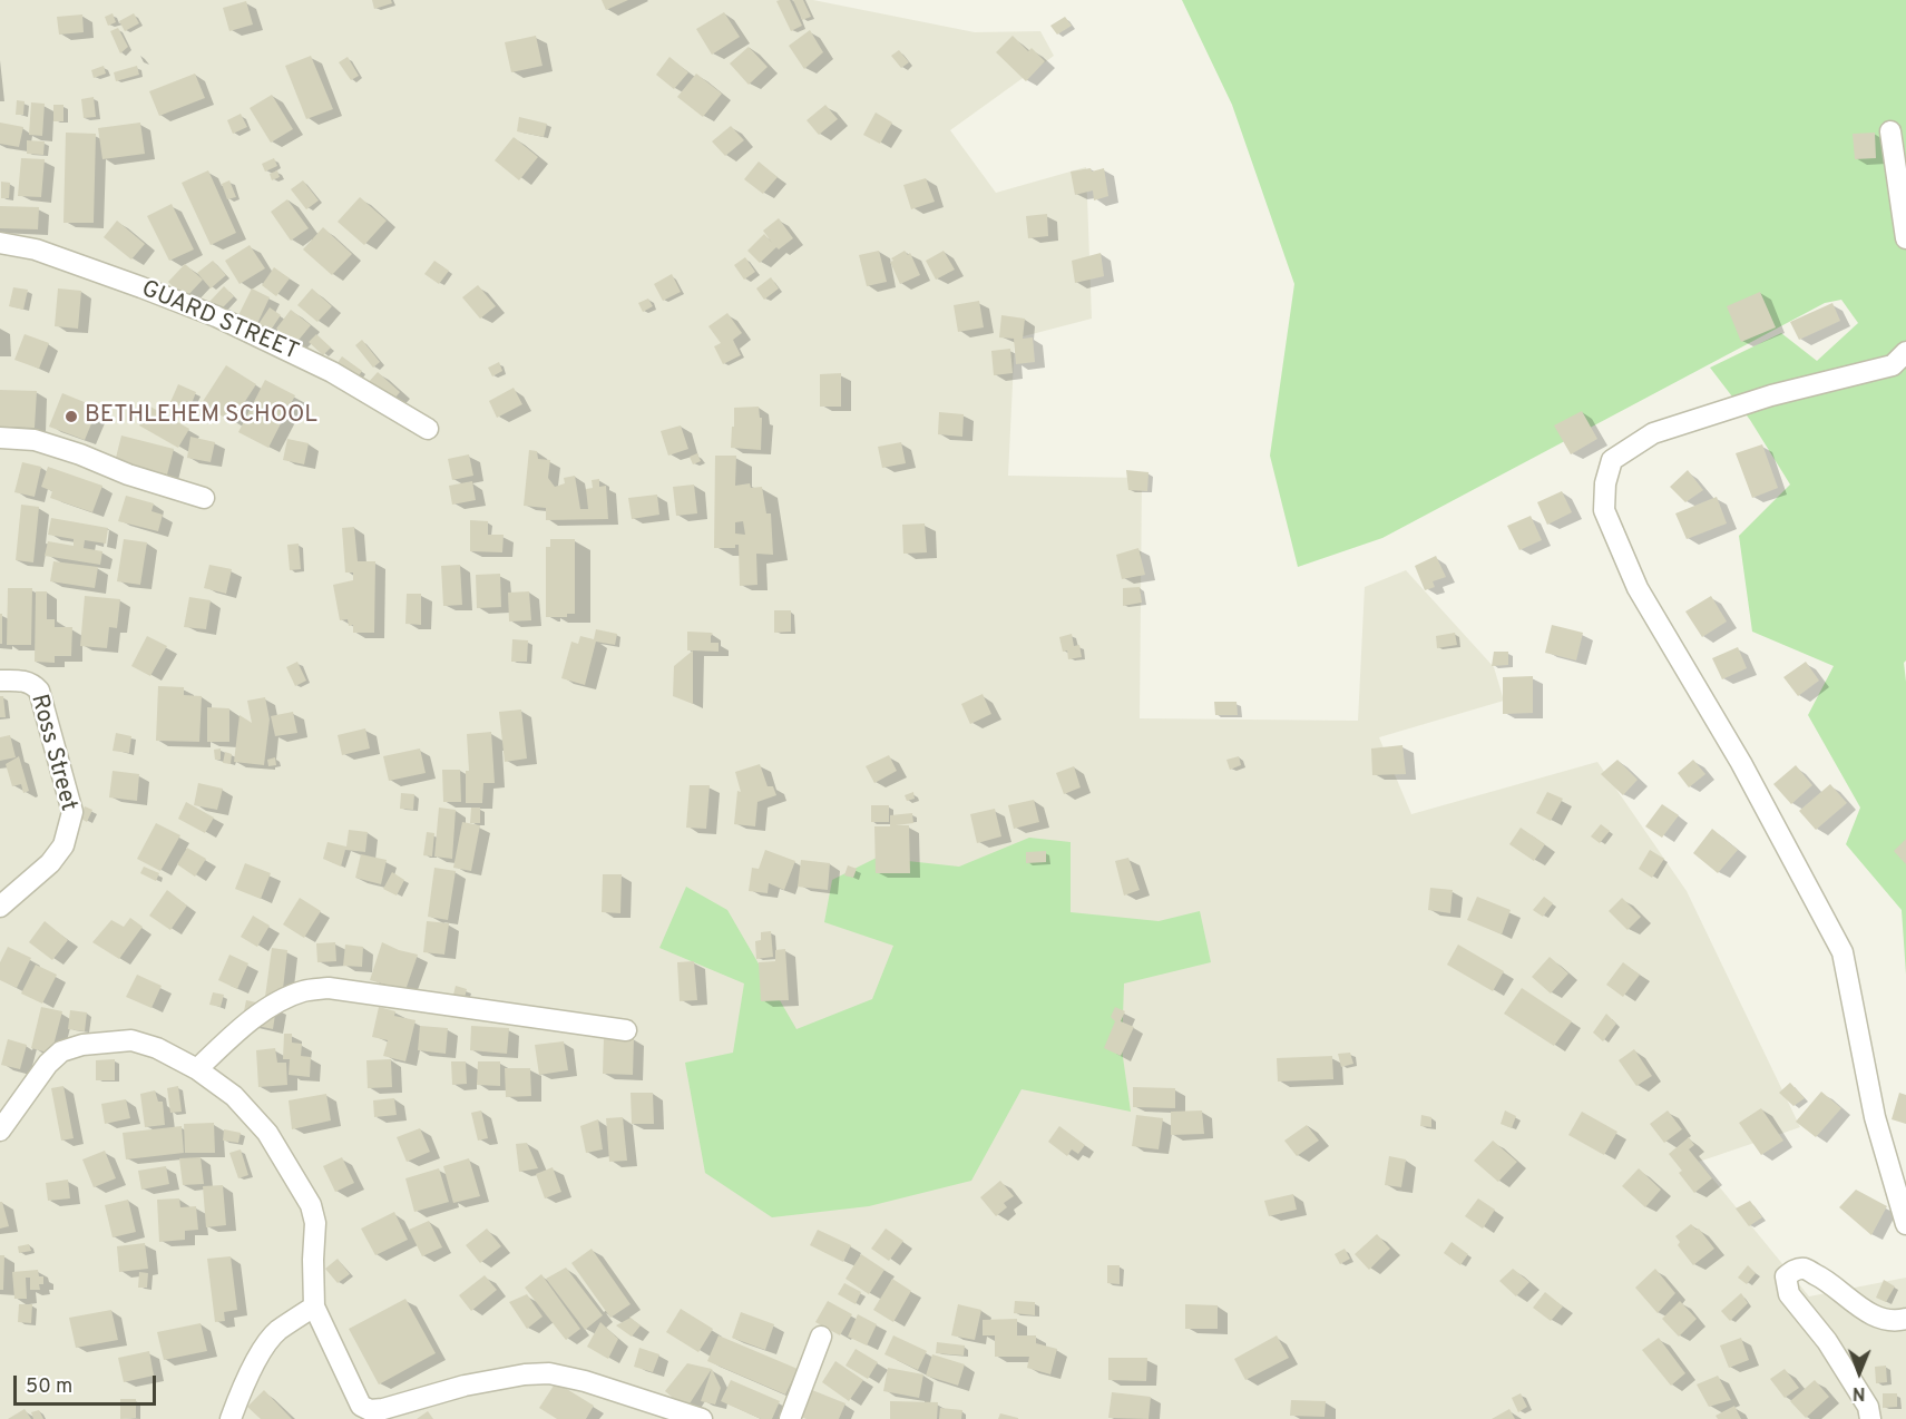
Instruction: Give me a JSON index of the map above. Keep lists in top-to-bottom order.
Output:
{
  "streets": {
    "street": ["GUARD STREET", "Ross Street"]
  },
  "places": ["BETHLEHEM SCHOOL"],
  "scale_bar": "50 m",
  "north": "bottom"
}
